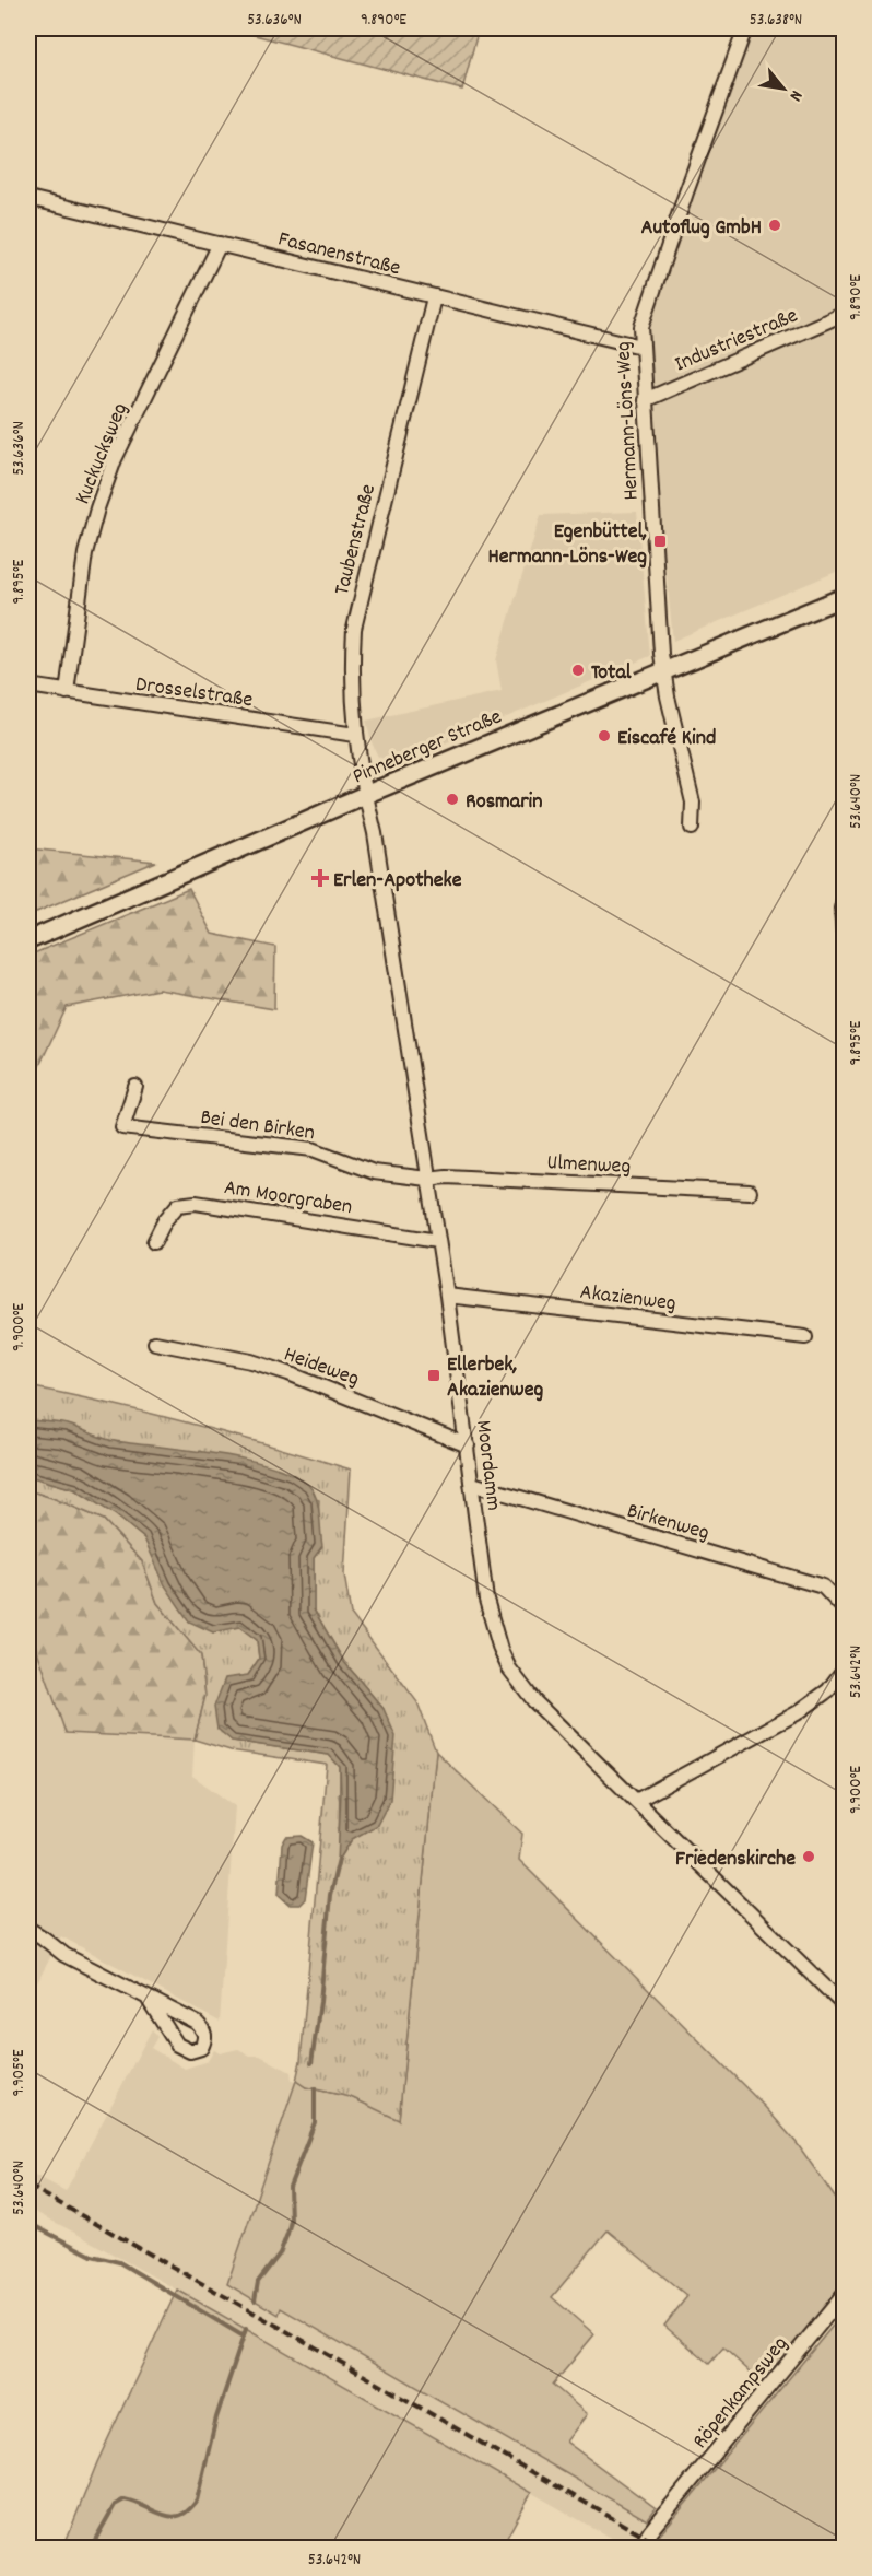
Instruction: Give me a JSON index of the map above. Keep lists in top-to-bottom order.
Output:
{
  "streets": {
    "main road": ["Pinneberger Straße"],
    "street": [
      "Fasanenstraße",
      "Industriestraße",
      "Hermann-Löns-Weg",
      "Kuckucksweg",
      "Taubenstraße",
      "Drosselstraße",
      "Bei den Birken",
      "Ulmenweg",
      "Am Moorgraben",
      "Akazienweg",
      "Heideweg",
      "Moordamm",
      "Birkenweg",
      "Röpenkampsweg"
    ]
  },
  "crossings": [
    ["Fasanenstraße", "Hermann-Löns-Weg"],
    ["Fasanenstraße", "Kuckucksweg"],
    ["Fasanenstraße", "Taubenstraße"],
    ["Industriestraße", "Hermann-Löns-Weg"],
    ["Hermann-Löns-Weg", "Pinneberger Straße"],
    ["Kuckucksweg", "Drosselstraße"],
    ["Taubenstraße", "Drosselstraße"],
    ["Taubenstraße", "Pinneberger Straße"],
    ["Taubenstraße", "Moordamm"],
    ["Pinneberger Straße", "Moordamm"],
    ["Bei den Birken", "Ulmenweg"],
    ["Bei den Birken", "Moordamm"],
    ["Ulmenweg", "Moordamm"],
    ["Am Moorgraben", "Moordamm"],
    ["Akazienweg", "Moordamm"],
    ["Heideweg", "Moordamm"],
    ["Moordamm", "Birkenweg"]
  ],
  "places": {
    "other": [
      "Autoflug GmbH",
      "Total",
      "Eiscafé Kind",
      "Rosmarin",
      "Friedenskirche"
    ],
    "transit": ["Egenbüttel, Hermann-Löns-Weg", "Ellerbek, Akazienweg"],
    "health": ["Erlen-Apotheke"]
  },
  "north": "bottom right",
  "coordinates": [
    "53.636°N",
    "9.890°E",
    "53.638°N",
    "9.895°E",
    "53.640°N",
    "9.900°E",
    "53.642°N",
    "9.905°E"
  ]
}
